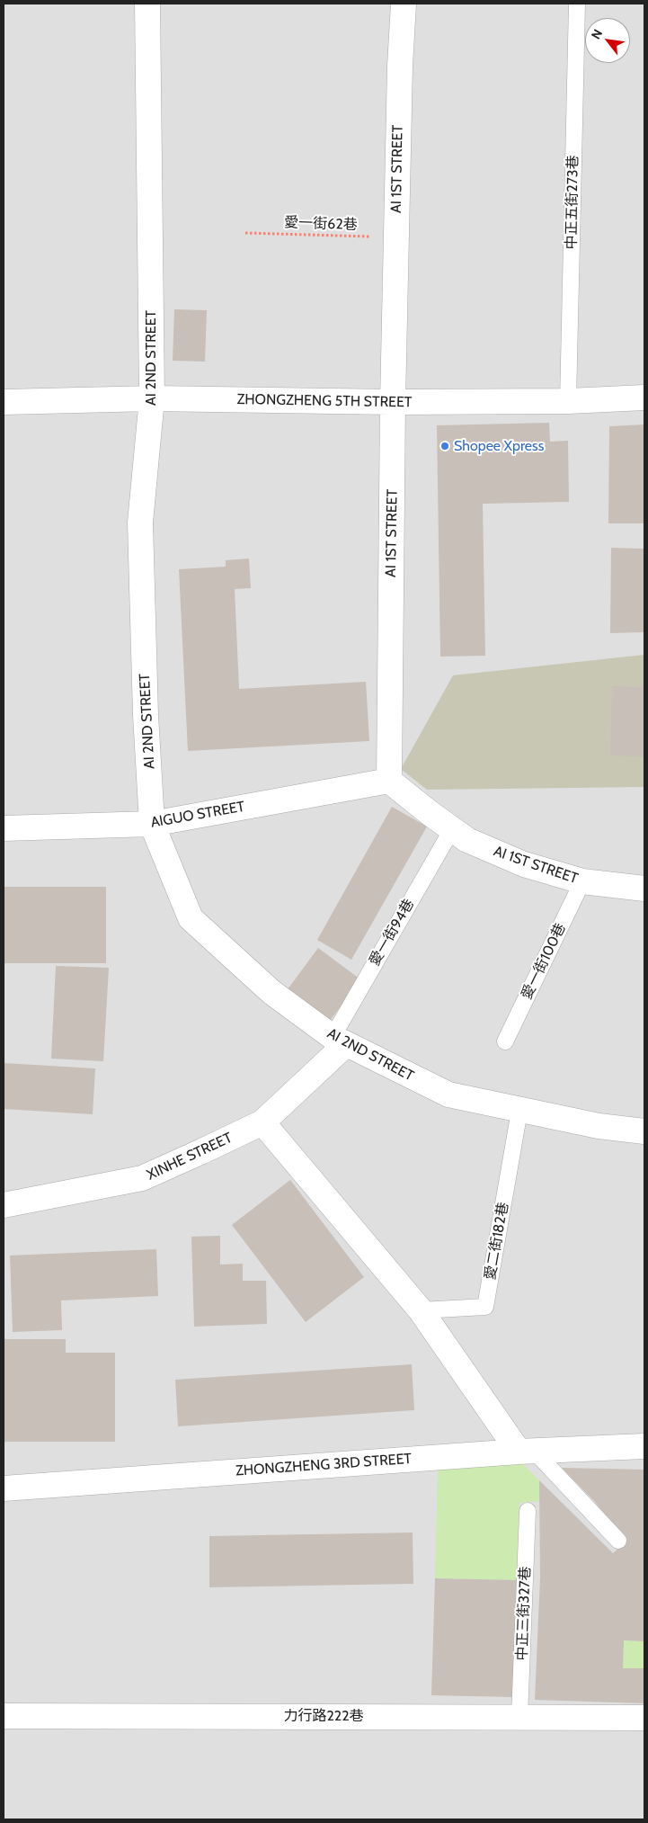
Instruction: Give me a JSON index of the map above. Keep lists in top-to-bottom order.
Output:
{
  "streets": {
    "street": [
      "AI 1ST STREET",
      "AI 2ND STREET",
      "ZHONGZHENG 5TH STREET",
      "AIGUO STREET",
      "XINHE STREET",
      "ZHONGZHENG 3RD STREET",
      "力行路222巷"
    ],
    "lane": [
      "中正五街273巷",
      "愛一街94巷",
      "愛一街100巷",
      "愛二街182巷",
      "中正三街327巷"
    ],
    "path": ["愛一街62巷"]
  },
  "crossings": [
    ["AI 1ST STREET", "愛一街62巷"],
    ["AI 1ST STREET", "ZHONGZHENG 5TH STREET"],
    ["AI 1ST STREET", "AIGUO STREET"],
    ["AI 1ST STREET", "愛一街94巷"],
    ["AI 1ST STREET", "愛一街100巷"],
    ["中正五街273巷", "ZHONGZHENG 5TH STREET"],
    ["AI 2ND STREET", "ZHONGZHENG 5TH STREET"],
    ["AI 2ND STREET", "AIGUO STREET"],
    ["AI 2ND STREET", "愛一街94巷"],
    ["AI 2ND STREET", "XINHE STREET"],
    ["AI 2ND STREET", "愛二街182巷"],
    ["愛一街94巷", "XINHE STREET"],
    ["中正三街327巷", "力行路222巷"]
  ],
  "places": ["Shopee Xpress"],
  "north": "top left"
}
